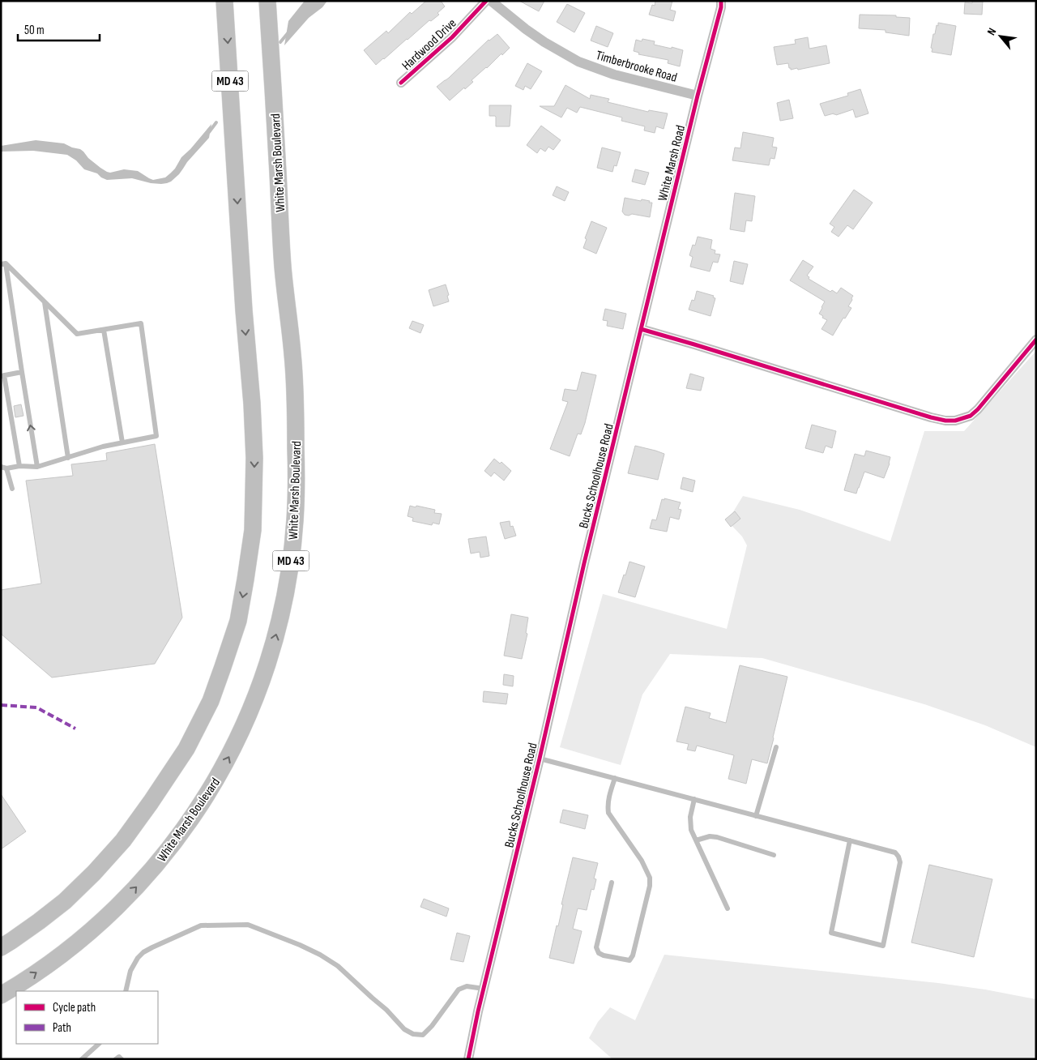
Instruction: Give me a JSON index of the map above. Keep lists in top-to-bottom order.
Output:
{
  "streets": {
    "highway": ["MD 43", "White Marsh Boulevard"],
    "street": [
      "Hardwood Drive",
      "Timberbrooke Road",
      "White Marsh Road",
      "Bucks Schoolhouse Road"
    ]
  },
  "crossings": [
    ["Timberbrooke Road", "White Marsh Road"],
    ["White Marsh Road", "Bucks Schoolhouse Road"]
  ],
  "legend": ["Cycle path", "Path"],
  "scale_bar": "50 m",
  "north": "top left"
}
